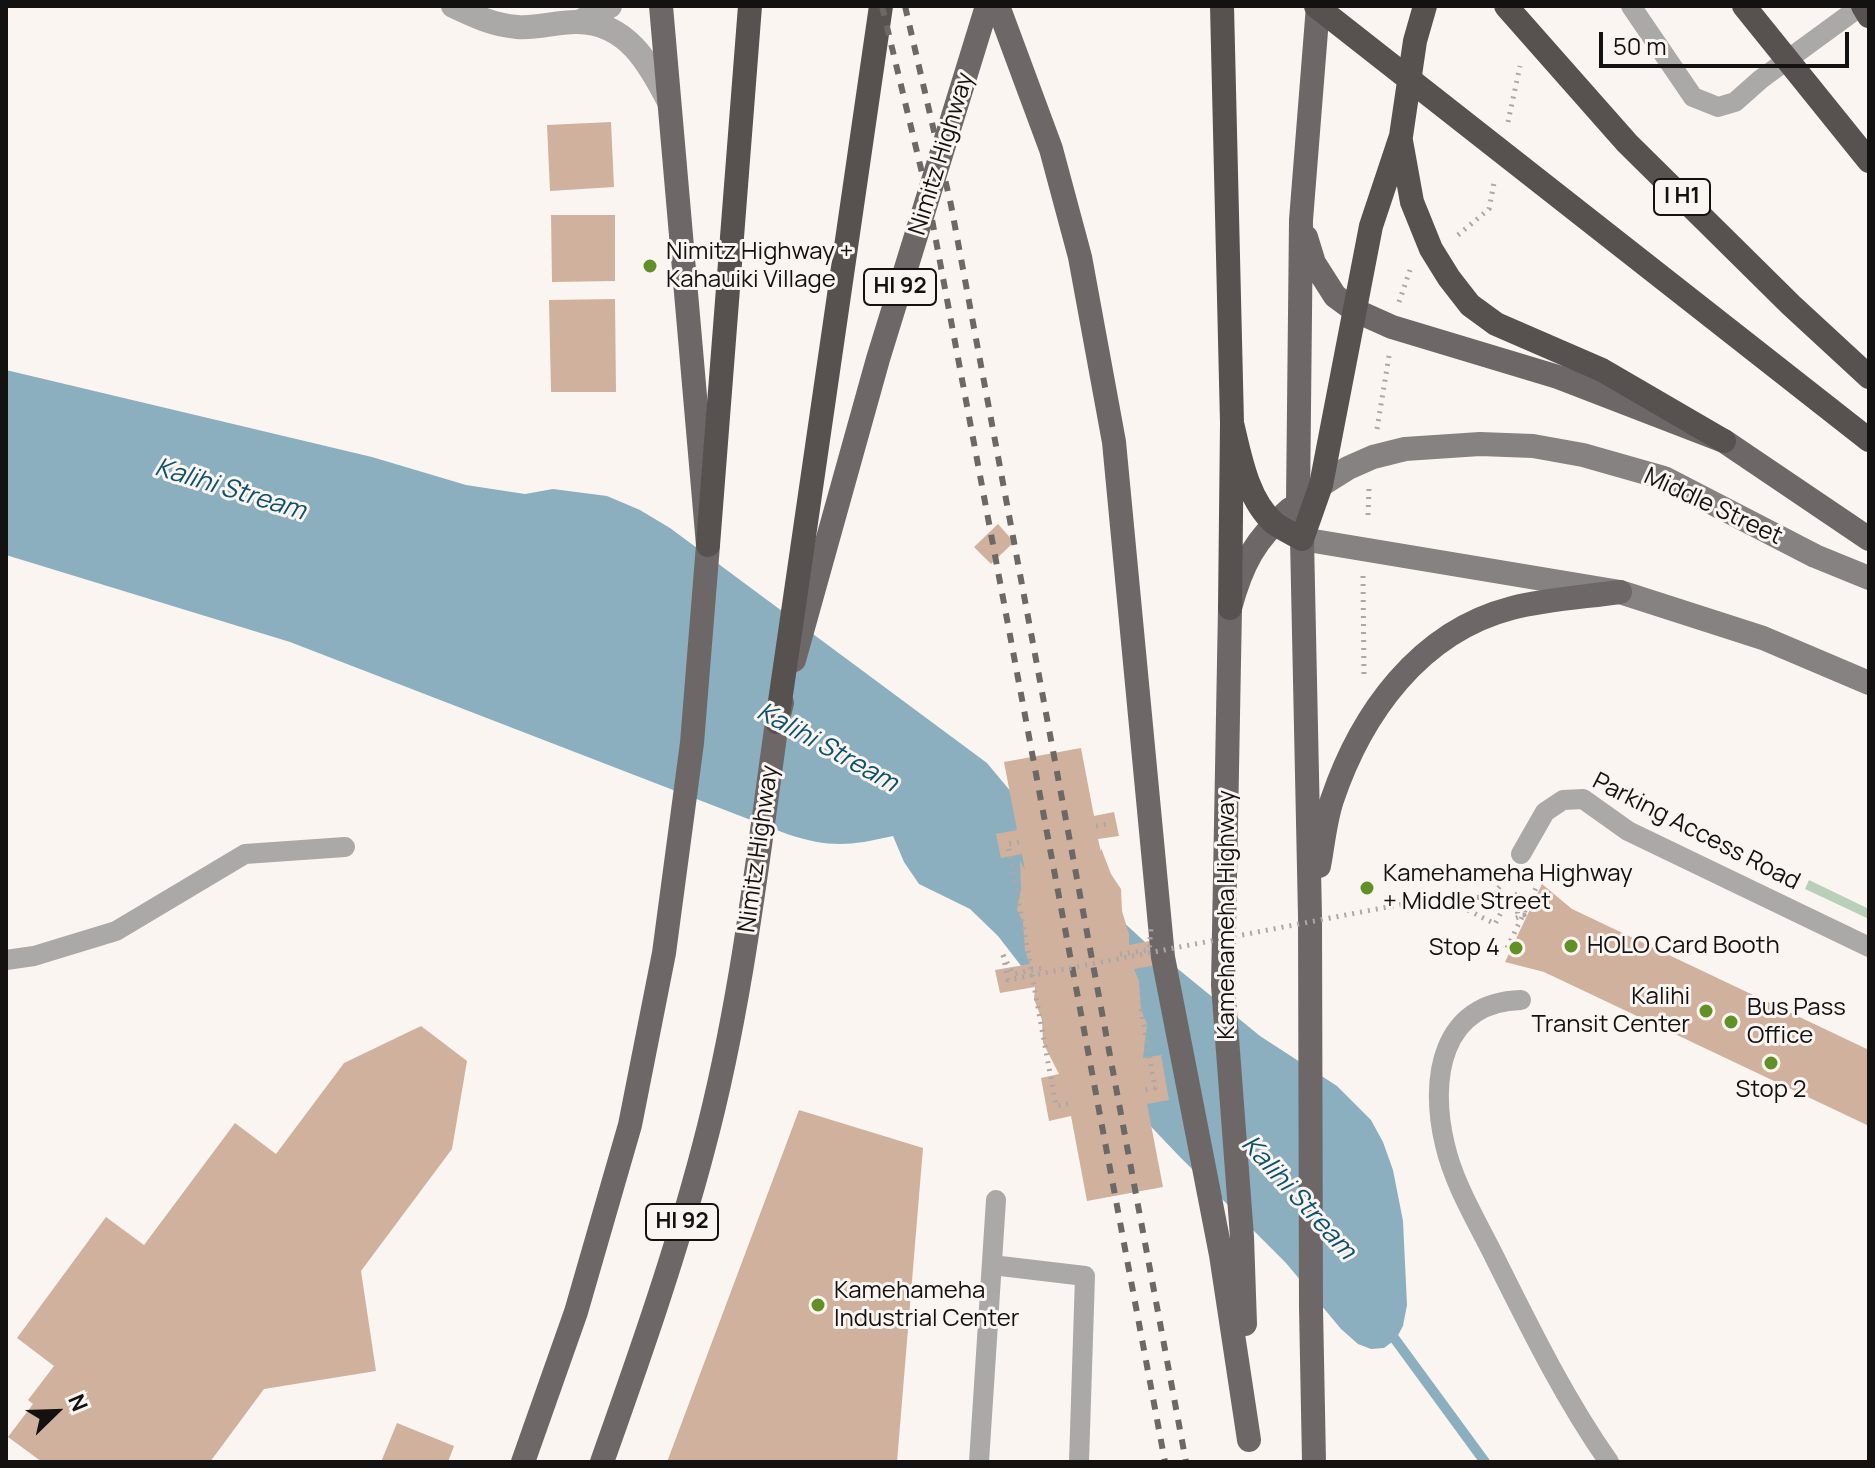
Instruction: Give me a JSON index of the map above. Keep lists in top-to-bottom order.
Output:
{
  "streets": {
    "highway": ["I H1"],
    "main road": [
      "Nimitz Highway",
      "HI 92",
      "Middle Street",
      "Kamehameha Highway"
    ],
    "lane": ["Parking Access Road"]
  },
  "crossings": [
    ["Middle Street", "Kamehameha Highway"]
  ],
  "water": ["Kalihi Stream"],
  "places": [
    "Nimitz Highway + Kahauiki Village",
    "Kamehameha Highway + Middle Street",
    "HOLO Card Booth",
    "Stop 4",
    "Kalihi Transit Center",
    "Bus Pass Office",
    "Stop 2",
    "Kamehameha Industrial Center"
  ],
  "scale_bar": "50 m",
  "north": "top right"
}
